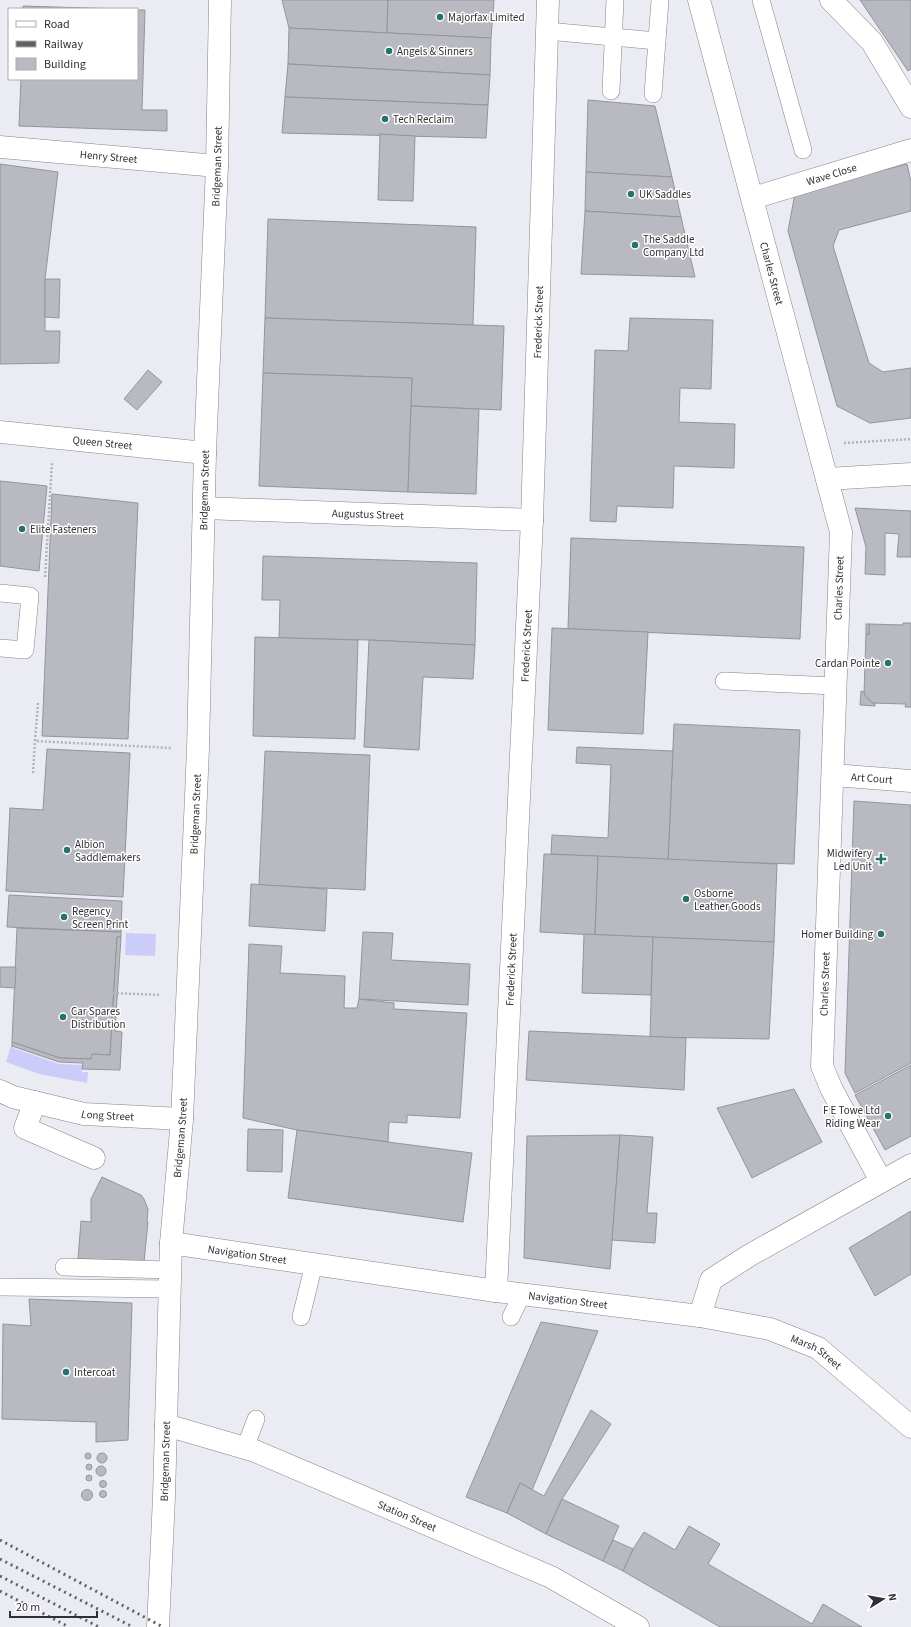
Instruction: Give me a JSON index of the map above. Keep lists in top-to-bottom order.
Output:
{
  "streets": {
    "street": [
      "Henry Street",
      "Bridgeman Street",
      "Wave Close",
      "Charles Street",
      "Frederick Street",
      "Queen Street",
      "Augustus Street",
      "Art Court",
      "Long Street",
      "Navigation Street",
      "Marsh Street",
      "Station Street"
    ]
  },
  "crossings": [
    ["Henry Street", "Bridgeman Street"],
    ["Bridgeman Street", "Queen Street"],
    ["Bridgeman Street", "Augustus Street"],
    ["Bridgeman Street", "Long Street"],
    ["Bridgeman Street", "Navigation Street"],
    ["Bridgeman Street", "Station Street"],
    ["Wave Close", "Charles Street"],
    ["Charles Street", "Art Court"],
    ["Frederick Street", "Augustus Street"],
    ["Frederick Street", "Navigation Street"],
    ["Navigation Street", "Marsh Street"]
  ],
  "places": {
    "other": [
      "Majorfax Limited",
      "Angels & Sinners",
      "Tech Reclaim",
      "UK Saddles",
      "The Saddle Company Ltd",
      "Elite Fasteners",
      "Cardan Pointe",
      "Albion Saddlemakers",
      "Osborne Leather Goods",
      "Regency Screen Print",
      "Homer Building",
      "Car Spares Distribution",
      "F E Towe Ltd Riding Wear",
      "Intercoat"
    ],
    "health": ["Midwifery Led Unit"]
  },
  "legend": ["Road", "Railway", "Building"],
  "scale_bar": "20 m",
  "north": "right"
}
